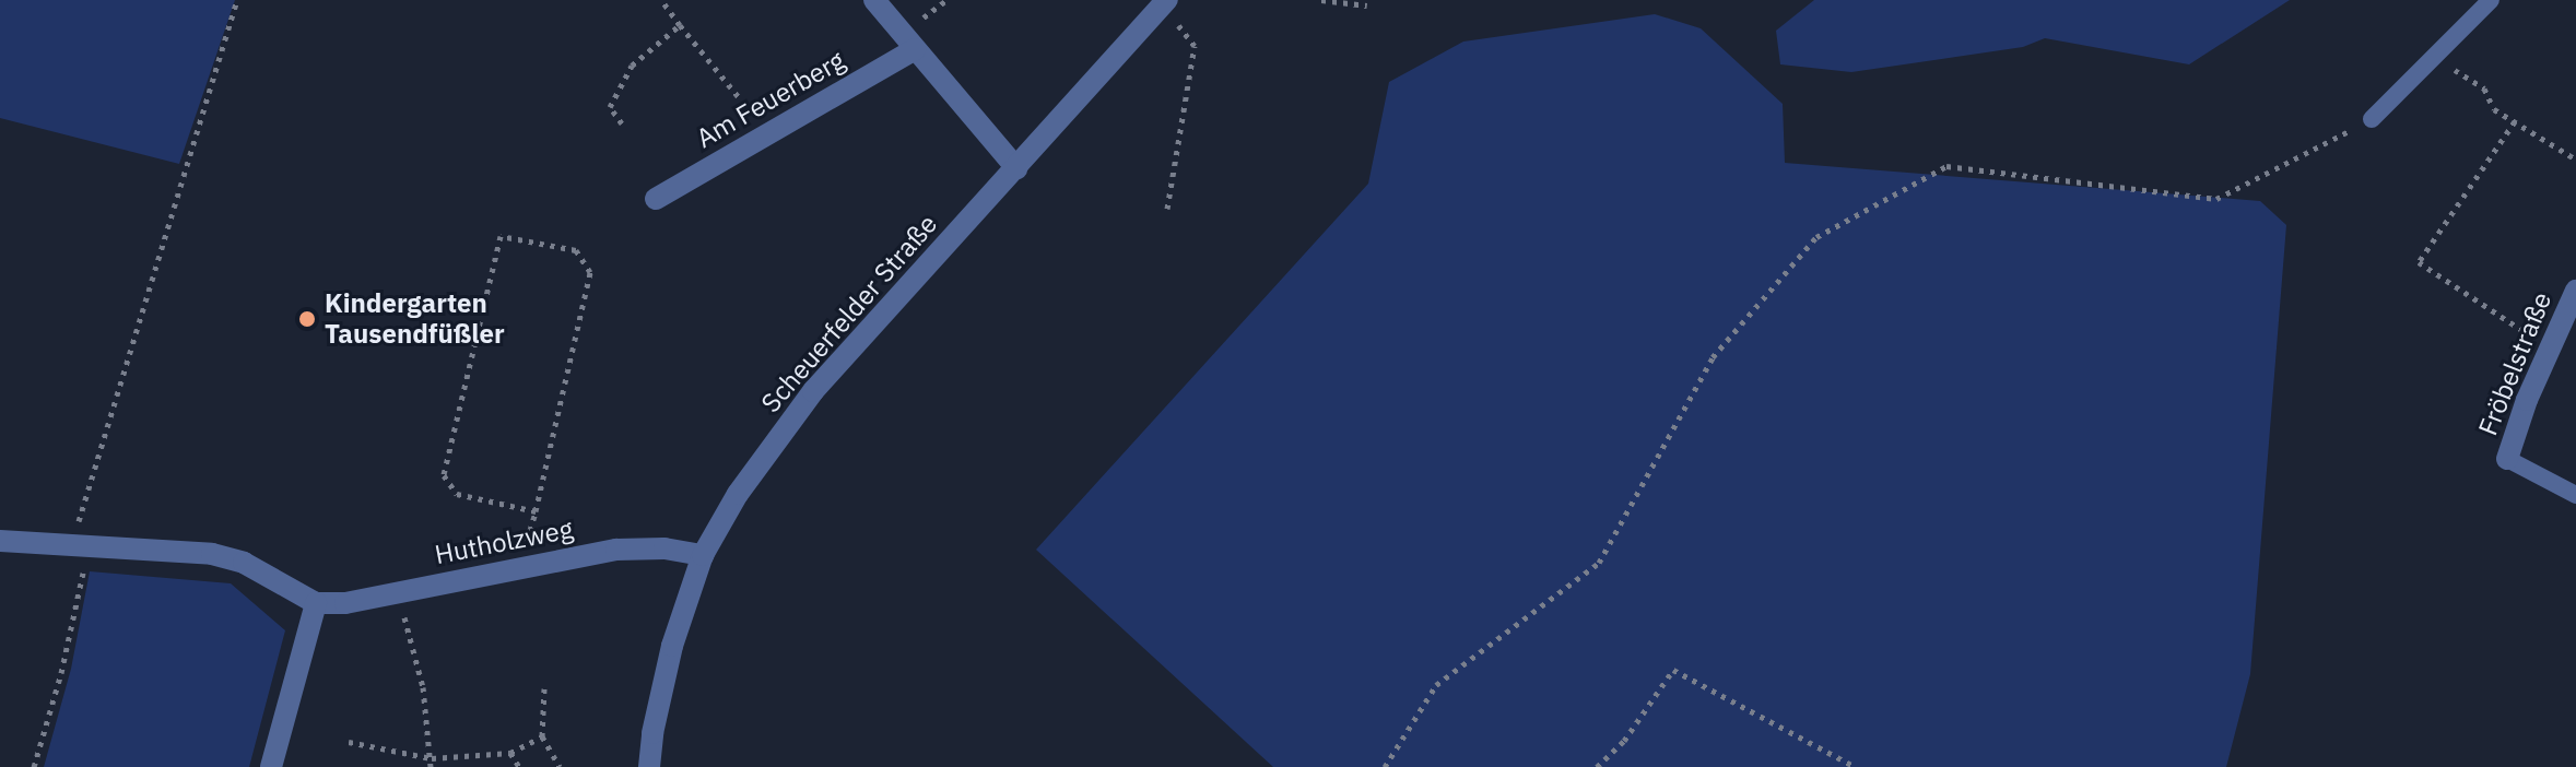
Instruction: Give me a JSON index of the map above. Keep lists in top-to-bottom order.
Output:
{
  "streets": {
    "street": [
      "Am Feuerberg",
      "Scheuerfelder Straße",
      "Fröbelstraße",
      "Hutholzweg"
    ]
  },
  "crossings": [
    ["Scheuerfelder Straße", "Hutholzweg"]
  ],
  "places": ["Kindergarten Tausendfüßler"]
}
